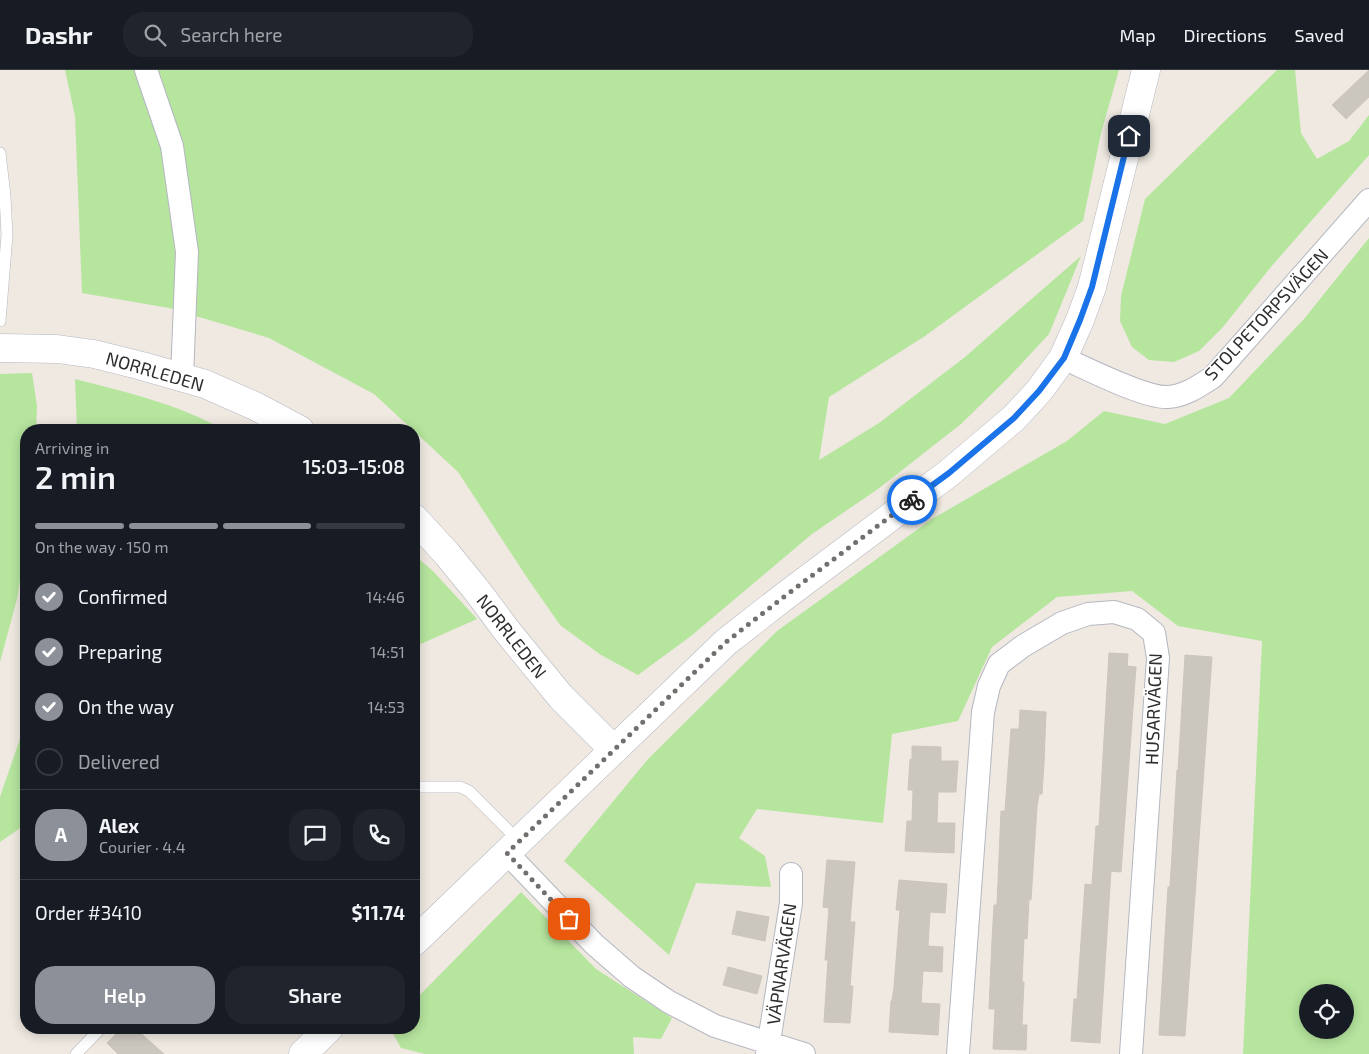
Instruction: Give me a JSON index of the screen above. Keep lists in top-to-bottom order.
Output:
{
  "streets": {
    "street": [
      "STOLPETORPSVÄGEN",
      "NORRLEDEN",
      "HUSARVÄGEN",
      "VÄPNARVÄGEN"
    ]
  },
  "page": {
    "header": "Dashr",
    "search": "Search here",
    "nav": ["Map", "Directions", "Saved"],
    "heading": ["2 min", "Arriving in", "15:03–15:08"],
    "panel": [
      "Alex",
      "Courier · 4.4",
      "Order #3410",
      "$11.74"
    ],
    "bar": "On the way · 150 m",
    "list": [
      ["Confirmed", "14:46"],
      ["Preparing", "14:51"],
      ["On the way", "14:53"],
      "Delivered"
    ],
    "round": "A",
    "buttons": ["Help", "Share"]
  }
}
